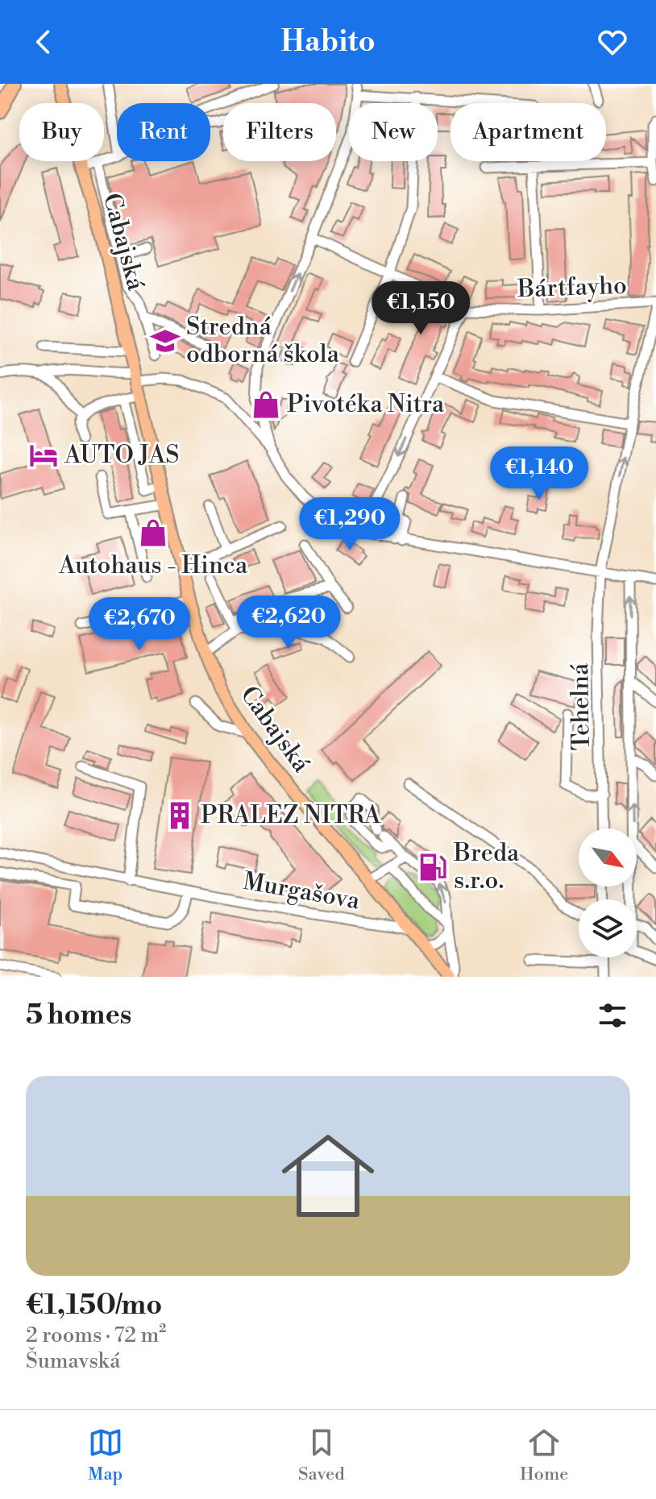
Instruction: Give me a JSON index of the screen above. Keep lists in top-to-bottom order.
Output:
{
  "streets": {
    "main road": ["Cabajská"],
    "street": ["Bártfayho", "Tehelná", "Murgašova"]
  },
  "crossings": [
    ["Cabajská", "Murgašova"]
  ],
  "places": {
    "school or university": ["Stredná odborná škola"],
    "shop": ["Pivotéka Nitra", "Autohaus - Hinca"],
    "hotel": ["AUTO JAS"],
    "building": ["PRALEZ NITRA"],
    "fuel station": ["Breda s.r.o."]
  },
  "north": "bottom right",
  "page": {
    "header": "Habito",
    "chip": [
      "Buy",
      "Rent",
      "Filters",
      "New",
      "Apartment"
    ],
    "price": [
      "€1,150",
      "€1,140",
      "€1,290",
      "€2,620",
      "€2,670"
    ],
    "heading": "5 homes",
    "list": [
      {
        "name": "€1,150/mo",
        "note": "2 rooms · 72 m² · Šumavská"
      }
    ],
    "tabs": ["Map", "Saved", "Home"]
  }
}
